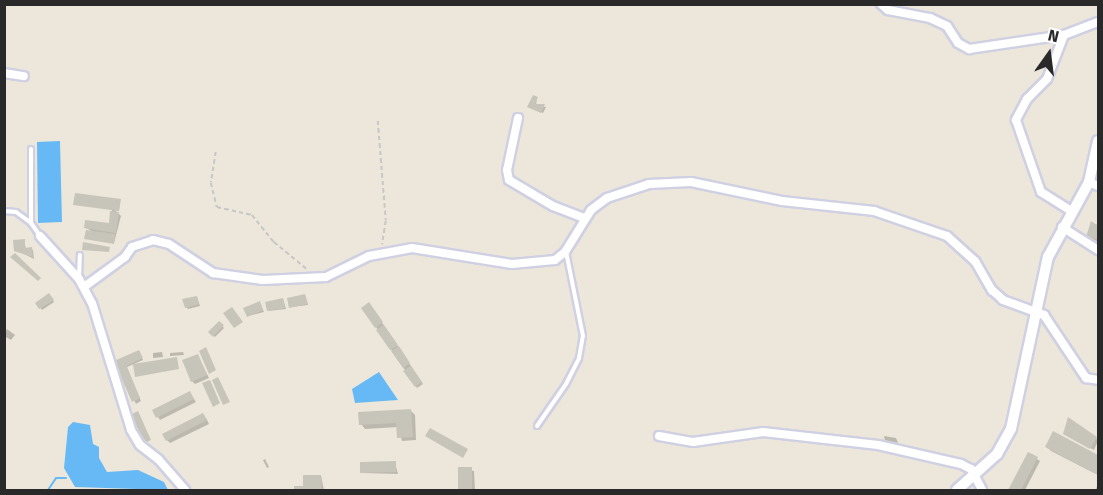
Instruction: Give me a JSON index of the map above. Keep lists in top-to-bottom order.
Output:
{
  "north": "top"
}
